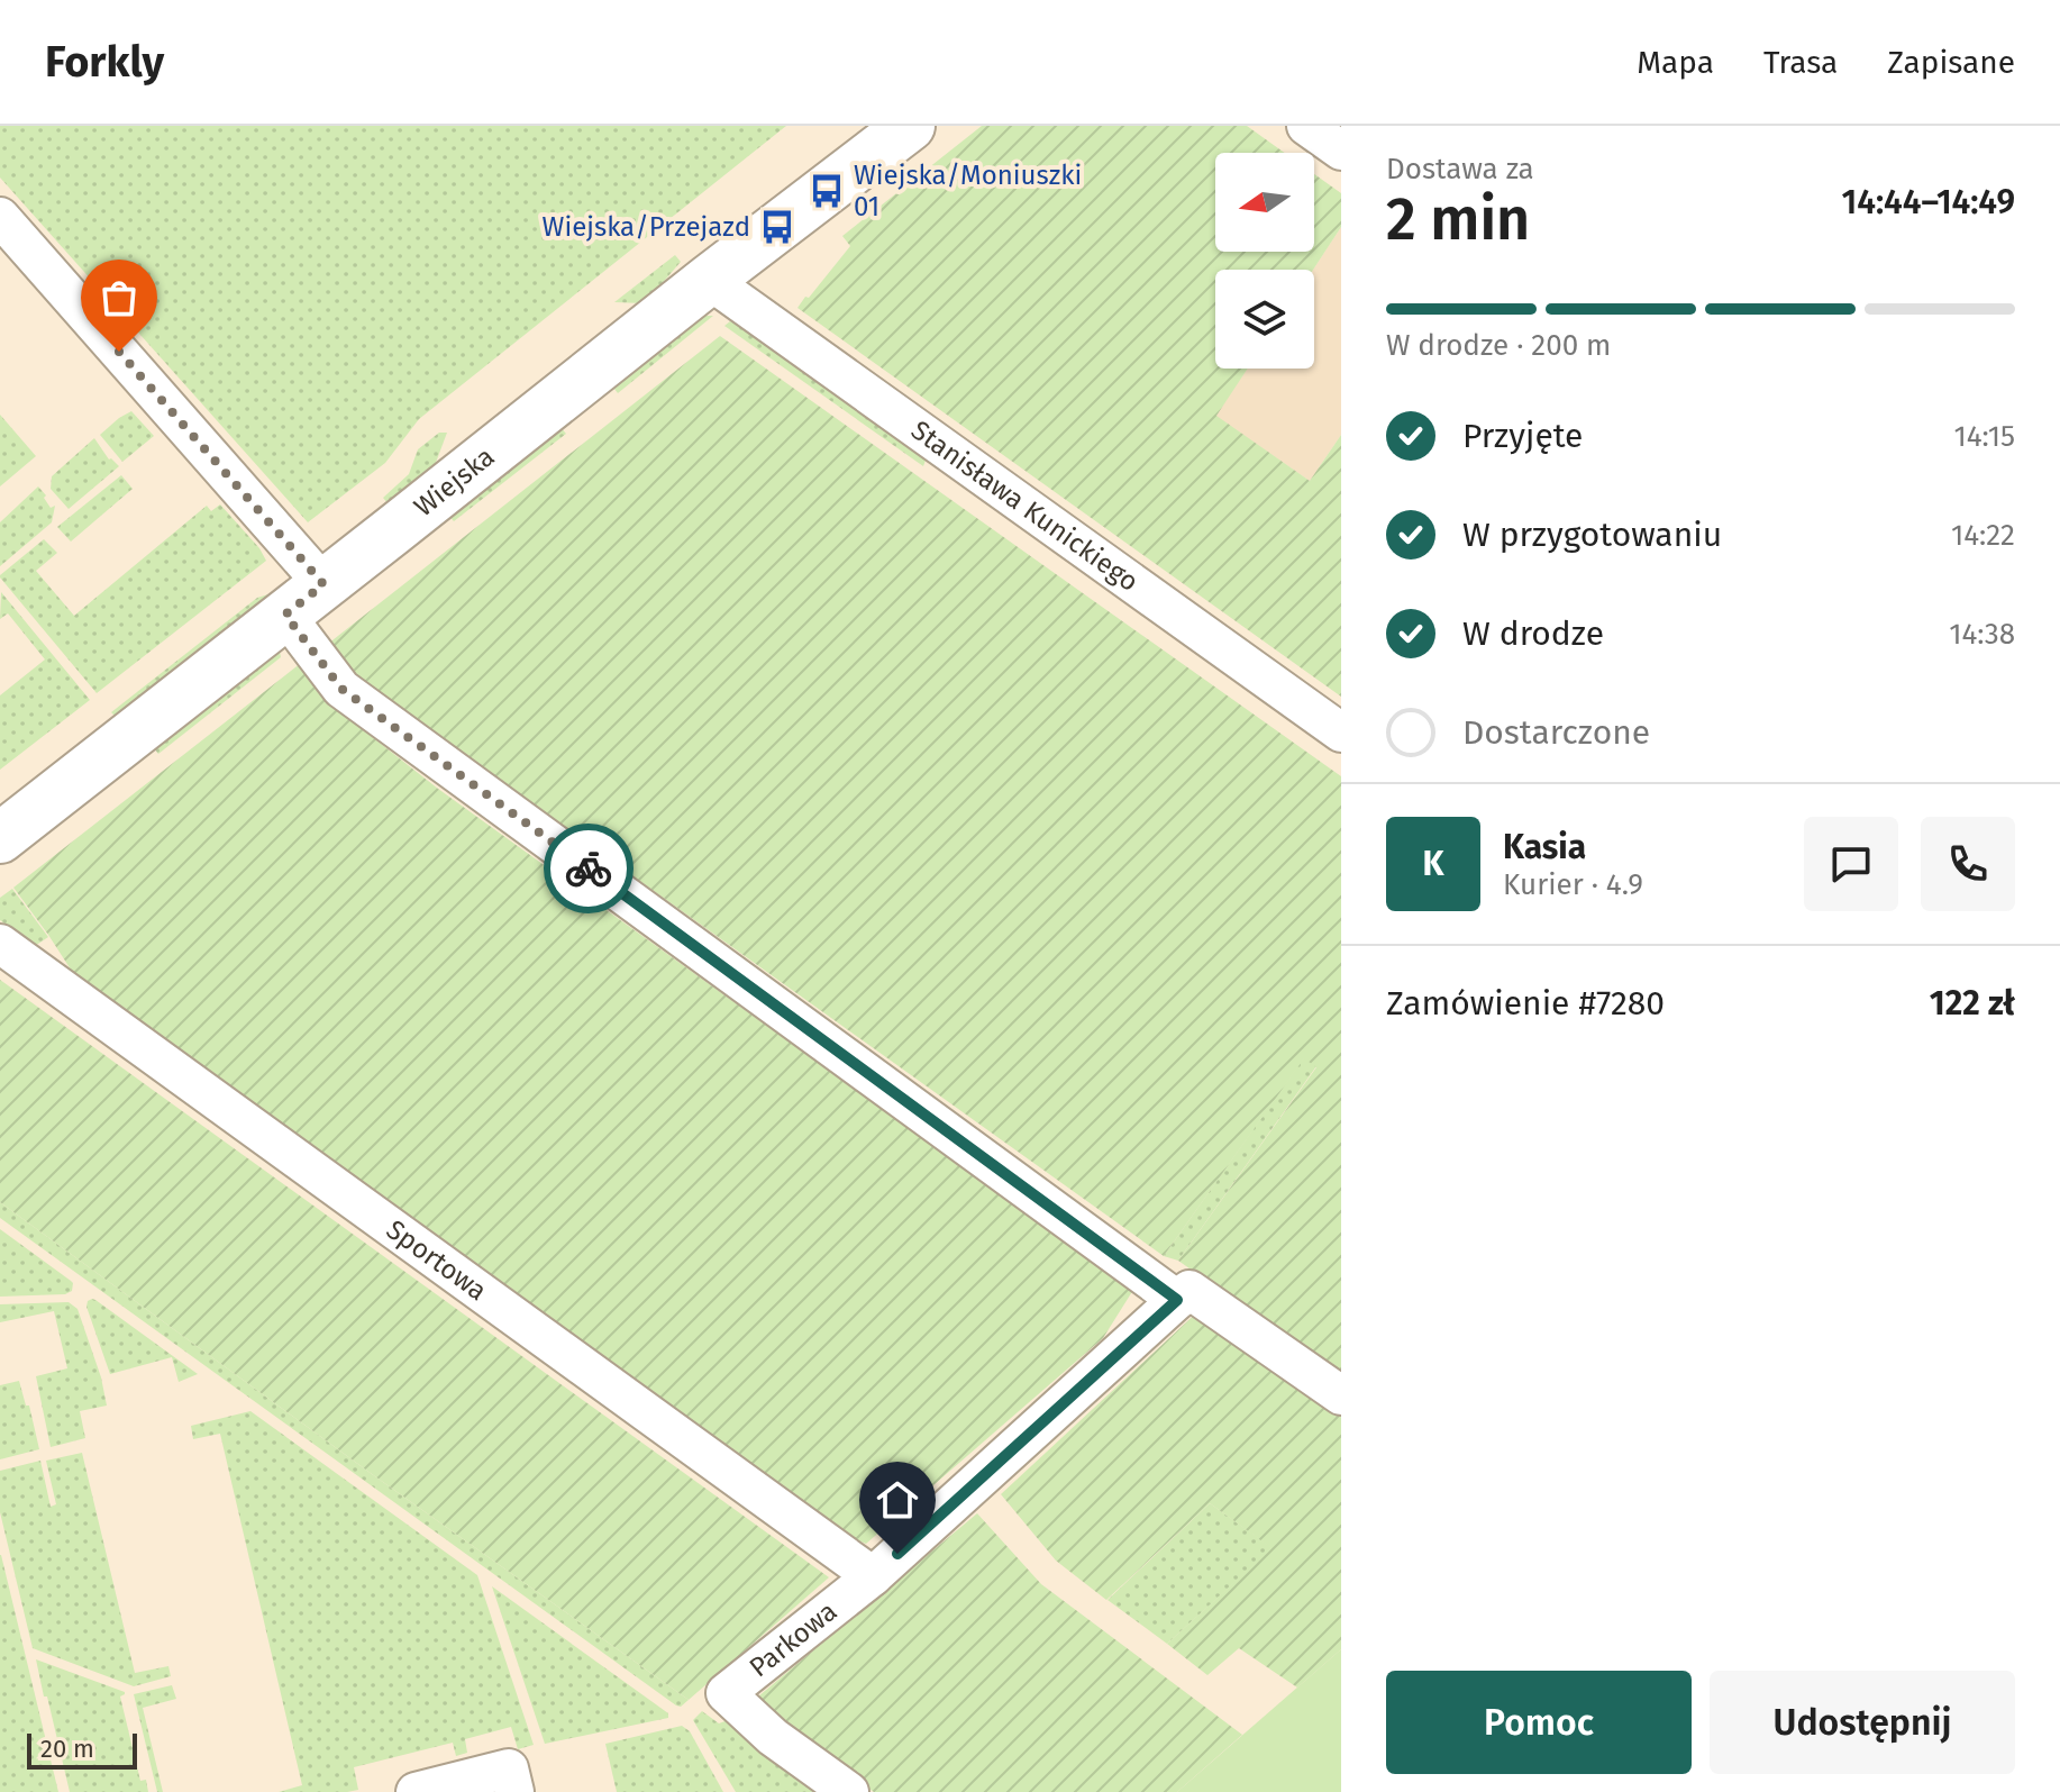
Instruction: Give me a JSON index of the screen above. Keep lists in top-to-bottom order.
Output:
{
  "streets": {
    "street": [
      "Wiejska",
      "Stanisława Kunickiego",
      "Sportowa",
      "Parkowa"
    ]
  },
  "crossings": [
    ["Wiejska", "Stanisława Kunickiego"],
    ["Sportowa", "Parkowa"]
  ],
  "places": {
    "bus stop": ["Wiejska/Moniuszki 01", "Wiejska/Przejazd"]
  },
  "scale_bar": "20 m",
  "north": "left",
  "page": {
    "header": "Forkly",
    "nav": ["Mapa", "Trasa", "Zapisane"],
    "heading": ["2 min", "Dostawa za", "14:44–14:49"],
    "panel": [
      "Kasia",
      "Kurier · 4.9",
      "Zamówienie #7280",
      "122 zł"
    ],
    "bar": "W drodze · 200 m",
    "list": [
      ["Przyjęte", "14:15"],
      ["W przygotowaniu", "14:22"],
      ["W drodze", "14:38"],
      "Dostarczone"
    ],
    "round": "K",
    "buttons": ["Pomoc", "Udostępnij"],
    "scale": "20 m"
  }
}
